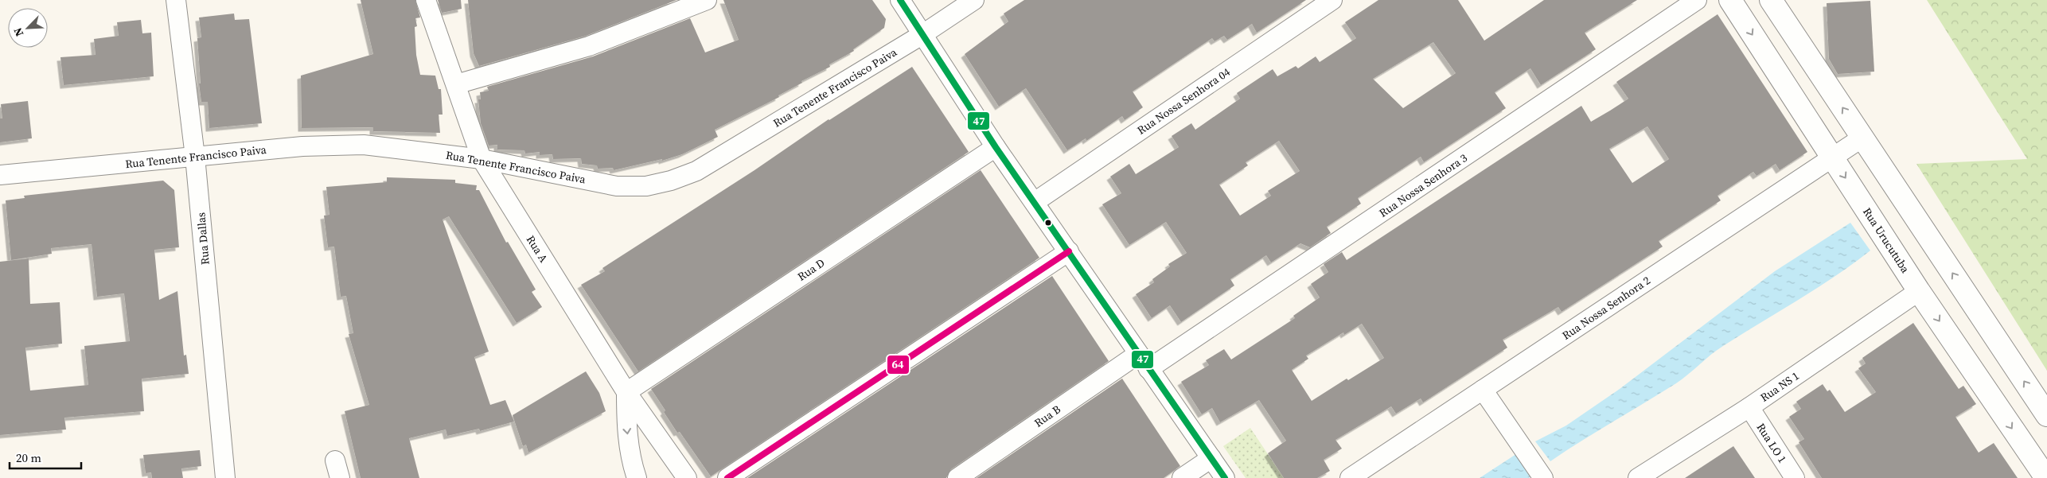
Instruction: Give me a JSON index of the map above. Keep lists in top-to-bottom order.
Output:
{
  "streets": {
    "street": [
      "Rua Tenente Francisco Paiva",
      "Rua Nossa Senhora 04",
      "Rua Nossa Senhora 3",
      "Rua Dallas",
      "Rua Urucutuba",
      "Rua A",
      "Rua D",
      "Rua Nossa Senhora 2",
      "Rua NS 1",
      "Rua B",
      "Rua LO 1"
    ]
  },
  "crossings": [
    ["Rua Tenente Francisco Paiva", "Rua Dallas"],
    ["Rua Tenente Francisco Paiva", "Rua A"],
    ["Rua Urucutuba", "Rua Nossa Senhora 2"],
    ["Rua Urucutuba", "Rua NS 1"],
    ["Rua A", "Rua D"],
    ["Rua NS 1", "Rua LO 1"]
  ],
  "lines": ["transit line 47", "transit line 64"],
  "scale_bar": "20 m",
  "north": "bottom left"
}
